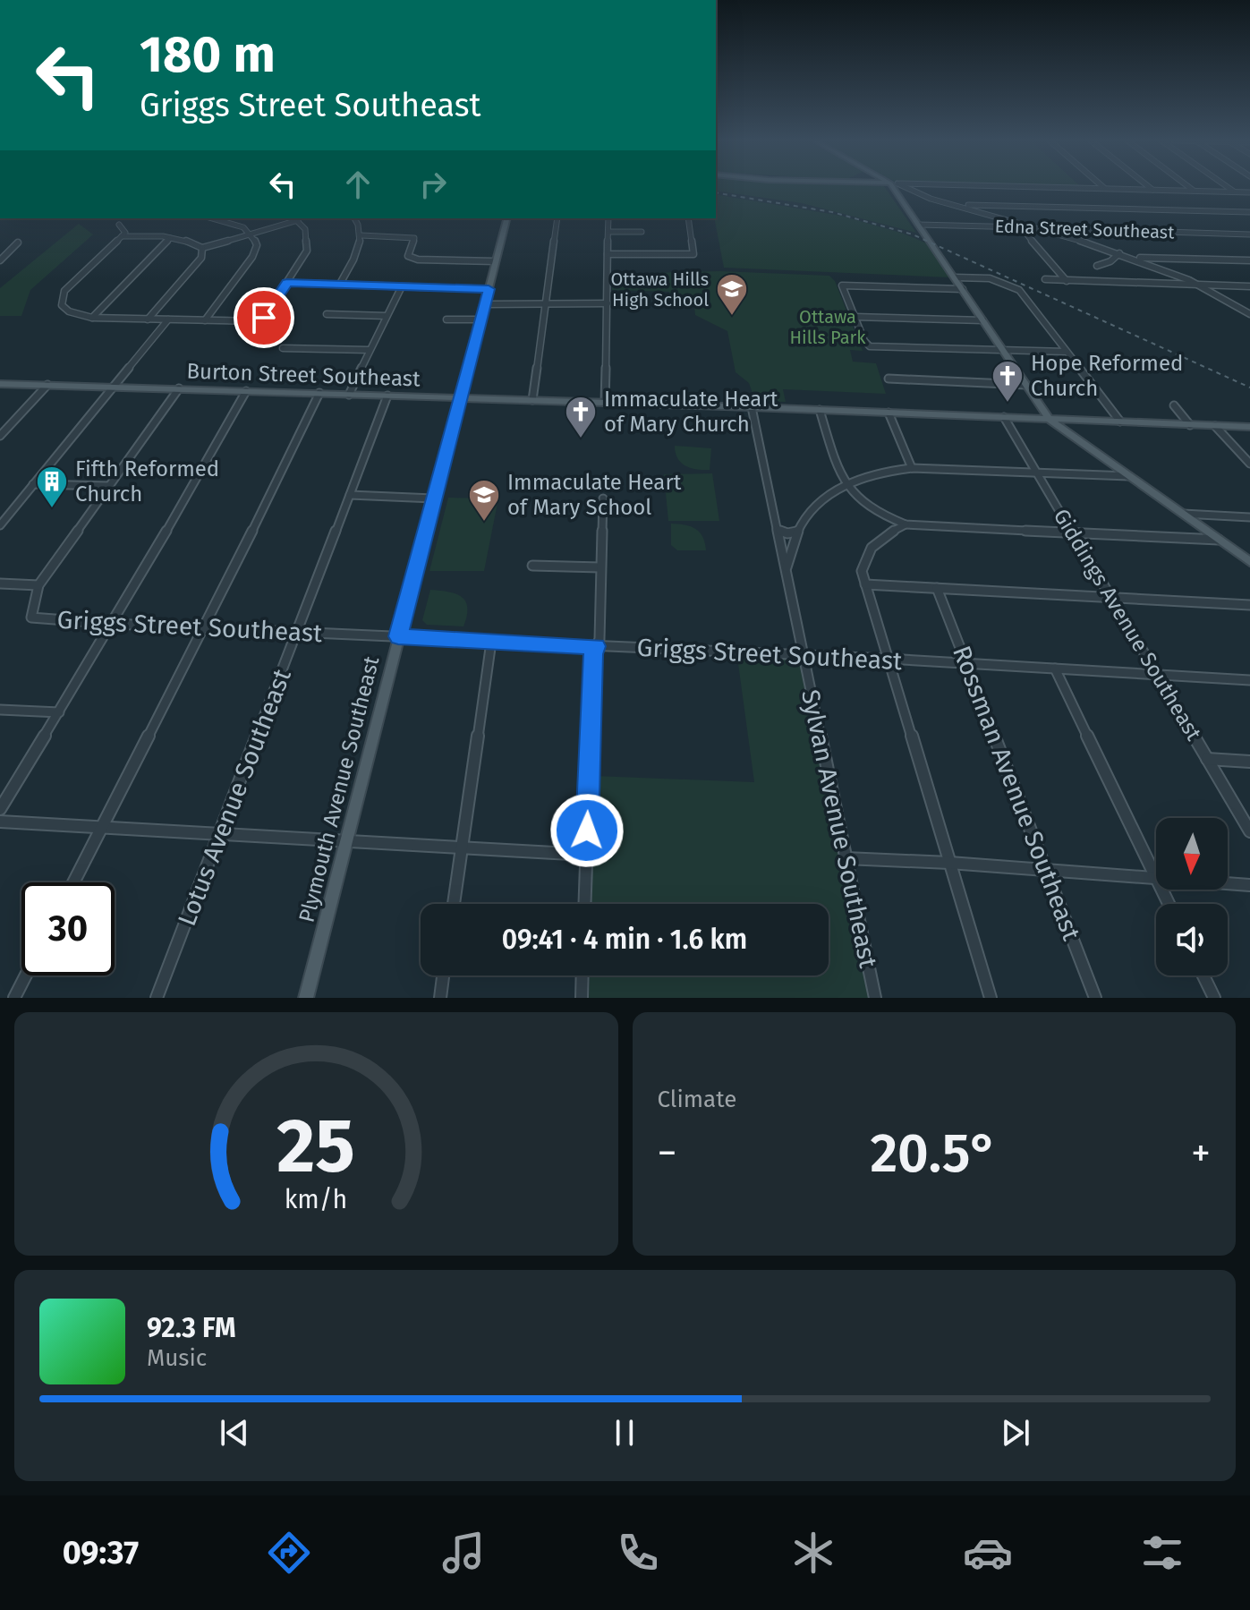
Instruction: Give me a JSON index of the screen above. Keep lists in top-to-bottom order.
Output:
{
  "streets": {
    "main road": ["Burton Street Southeast", "Plymouth Avenue Southeast"],
    "street": [
      "Edna Street Southeast",
      "Giddings Avenue Southeast",
      "Griggs Street Southeast",
      "Rossman Avenue Southeast",
      "Lotus Avenue Southeast",
      "Sylvan Avenue Southeast"
    ]
  },
  "crossings": [
    ["Burton Street Southeast", "Giddings Avenue Southeast"],
    ["Burton Street Southeast", "Plymouth Avenue Southeast"],
    ["Burton Street Southeast", "Lotus Avenue Southeast"],
    ["Burton Street Southeast", "Sylvan Avenue Southeast"],
    ["Giddings Avenue Southeast", "Griggs Street Southeast"],
    ["Griggs Street Southeast", "Plymouth Avenue Southeast"],
    ["Griggs Street Southeast", "Rossman Avenue Southeast"],
    ["Griggs Street Southeast", "Lotus Avenue Southeast"],
    ["Griggs Street Southeast", "Sylvan Avenue Southeast"]
  ],
  "parks": ["Ottawa Hills Park"],
  "places": {
    "school or university": ["Ottawa Hills High School", "Immaculate Heart of Mary School"],
    "church": ["Hope Reformed Church", "Immaculate Heart of Mary Church"],
    "building": ["Fifth Reformed Church"]
  },
  "north": "bottom",
  "page": {
    "turn": ["180 m", "Griggs Street Southeast"],
    "limit": "30",
    "trip": "09:41 · 4 min · 1.6 km",
    "tile": "Climate",
    "heat": ["−", "20.5°", "+"],
    "song": ["92.3 FM", "Music"],
    "tabs": "09:37",
    "gauge": ["25", "km/h"]
  }
}
